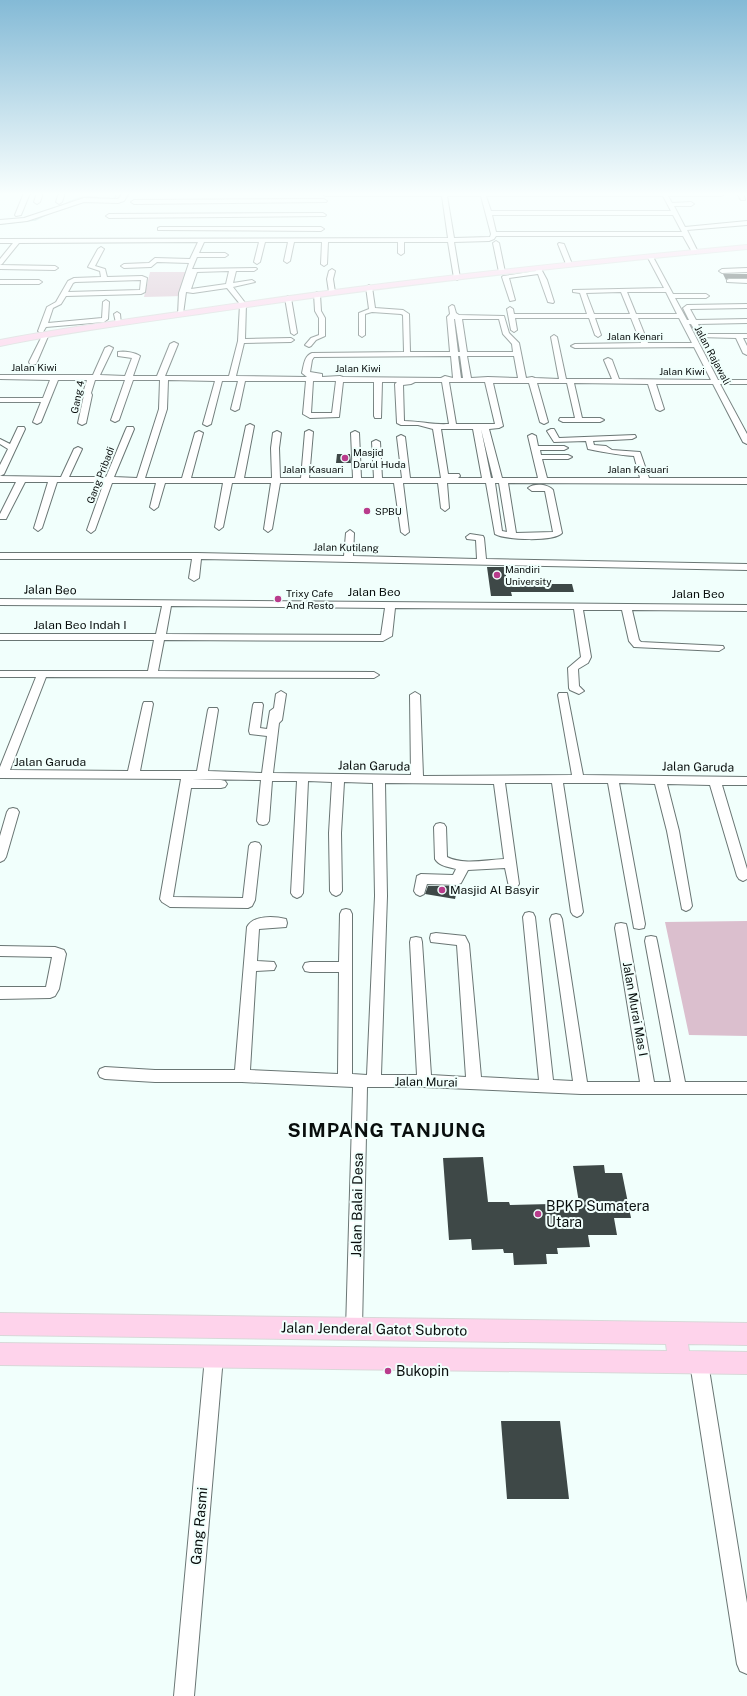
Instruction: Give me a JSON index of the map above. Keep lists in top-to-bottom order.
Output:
{
  "streets": {
    "main road": ["Jalan Jenderal Gatot Subroto"],
    "street": [
      "Jalan Kenari",
      "Jalan Rajawali",
      "Jalan Kiwi",
      "Gang 4",
      "Jalan Kasuari",
      "Gang Pribadi",
      "Jalan Kutilang",
      "Jalan Beo",
      "Jalan Beo Indah I",
      "Jalan Garuda",
      "Jalan Murai Mas I",
      "Jalan Murai",
      "Jalan Balai Desa",
      "Gang Rasmi"
    ]
  },
  "crossings": [
    ["Jalan Kenari", "Jalan Rajawali"],
    ["Jalan Rajawali", "Jalan Kiwi"],
    ["Jalan Kiwi", "Gang 4"],
    ["Jalan Kasuari", "Gang Pribadi"],
    ["Jalan Beo", "Jalan Beo Indah I"],
    ["Jalan Murai Mas I", "Jalan Murai"],
    ["Jalan Murai", "Jalan Balai Desa"],
    ["Jalan Balai Desa", "Jalan Jenderal Gatot Subroto"]
  ],
  "districts": ["SIMPANG TANJUNG"],
  "places": [
    "Masjid Darul Huda",
    "SPBU",
    "Mandiri University",
    "Trixy Cafe And Resto",
    "Masjid Al Basyir",
    "BPKP Sumatera Utara",
    "Bukopin"
  ]
}
